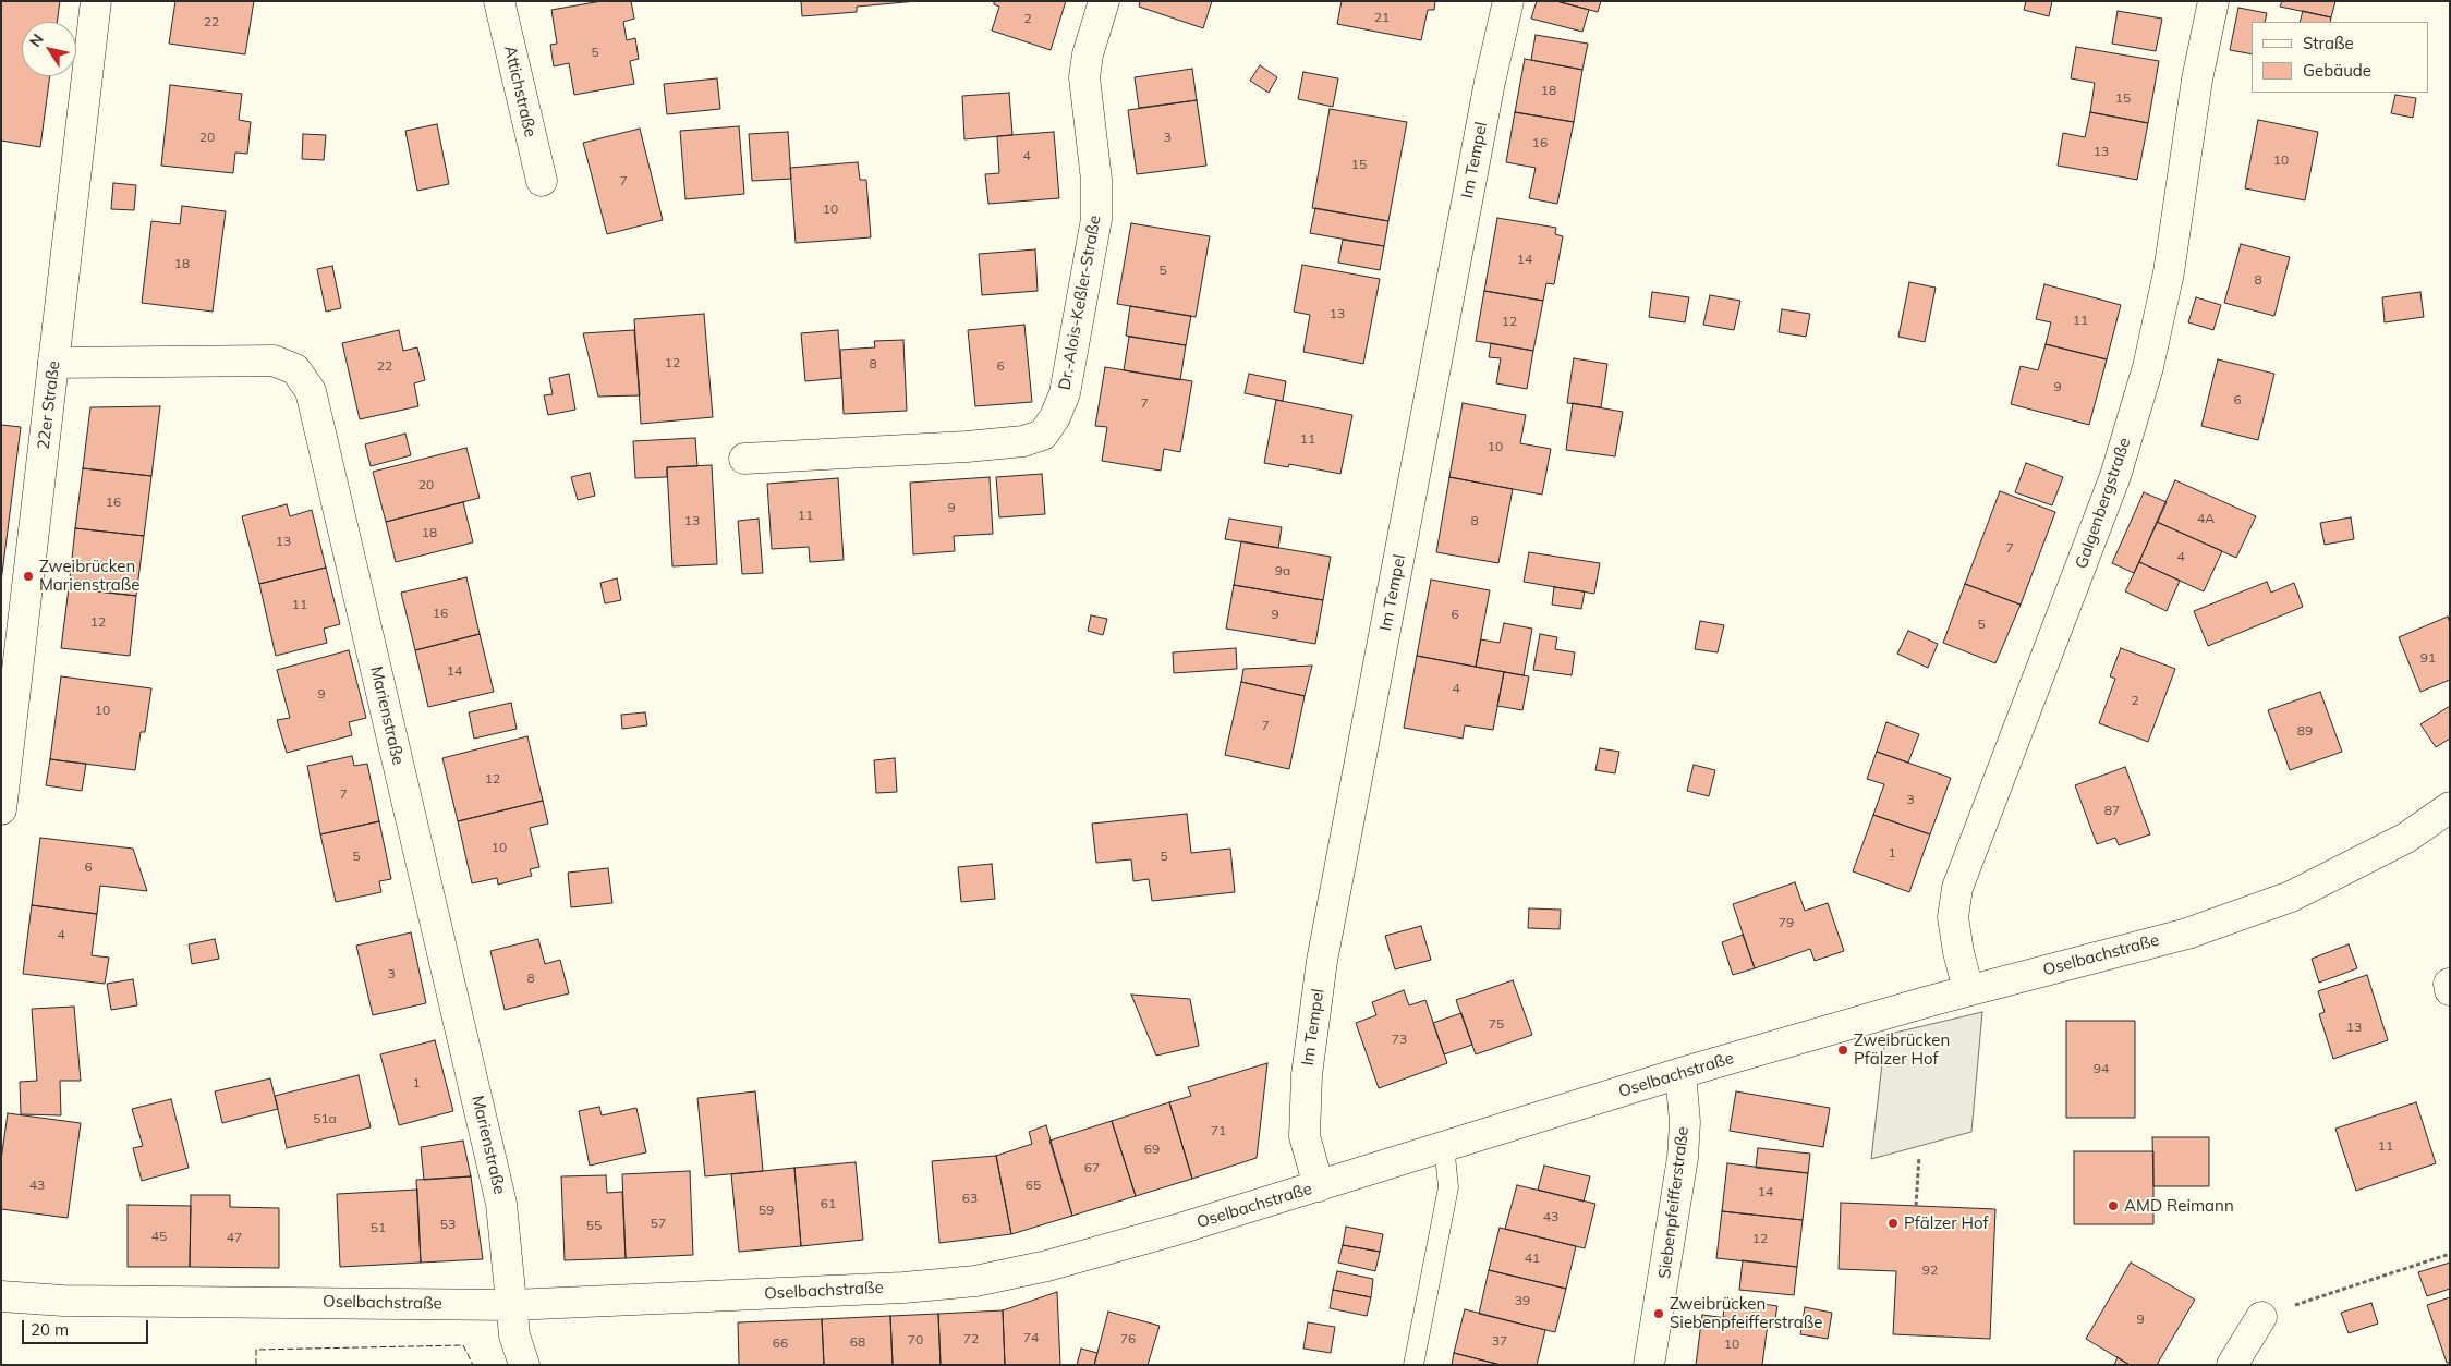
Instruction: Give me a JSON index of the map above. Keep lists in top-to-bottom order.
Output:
{
  "streets": {
    "street": [
      "Attichstraße",
      "Im Tempel",
      "Dr.-Alois-Keßler-Straße",
      "22er Straße",
      "Galgenbergstraße",
      "Marienstraße",
      "Oselbachstraße",
      "Siebenpfeifferstraße"
    ]
  },
  "crossings": [
    ["Im Tempel", "Oselbachstraße"],
    ["22er Straße", "Marienstraße"],
    ["Galgenbergstraße", "Oselbachstraße"],
    ["Marienstraße", "Oselbachstraße"],
    ["Oselbachstraße", "Siebenpfeifferstraße"]
  ],
  "places": [
    "Zweibrücken Marienstraße",
    "Zweibrücken Pfälzer Hof",
    "AMD Reimann",
    "Pfälzer Hof",
    "Zweibrücken Siebenpfeifferstraße"
  ],
  "house_numbers": [
    "21",
    "2",
    "22",
    "5",
    "18",
    "15",
    "20",
    "3",
    "16",
    "13",
    "4",
    "10",
    "15",
    "7",
    "10",
    "14",
    "18",
    "5",
    "8",
    "13",
    "11",
    "12",
    "12",
    "8",
    "22",
    "6",
    "9",
    "6",
    "7",
    "11",
    "10",
    "20",
    "16",
    "9",
    "11",
    "4A",
    "13",
    "8",
    "18",
    "13",
    "7",
    "4",
    "9a",
    "11",
    "16",
    "9",
    "6",
    "12",
    "5",
    "91",
    "14",
    "4",
    "9",
    "2",
    "10",
    "7",
    "89",
    "12",
    "7",
    "3",
    "87",
    "10",
    "1",
    "5",
    "5",
    "6",
    "79",
    "4",
    "3",
    "8",
    "75",
    "13",
    "73",
    "94",
    "1",
    "51a",
    "71",
    "11",
    "69",
    "67",
    "43",
    "65",
    "14",
    "63",
    "61",
    "59",
    "43",
    "57",
    "53",
    "55",
    "51",
    "45",
    "47",
    "12",
    "41",
    "92",
    "39",
    "9",
    "74",
    "72",
    "76",
    "70",
    "37",
    "68",
    "66",
    "10"
  ],
  "legend": ["Straße", "Gebäude"],
  "scale_bar": "20 m",
  "north": "top left"
}
